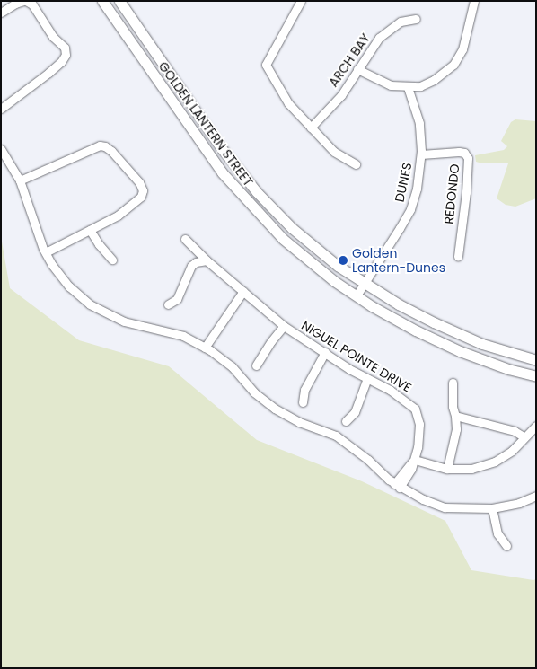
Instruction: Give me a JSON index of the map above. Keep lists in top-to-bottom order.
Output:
{
  "streets": {
    "main road": ["GOLDEN LANTERN STREET"],
    "street": [
      "ARCH BAY",
      "DUNES",
      "REDONDO",
      "NIGUEL POINTE DRIVE"
    ]
  },
  "crossings": [
    ["GOLDEN LANTERN STREET", "DUNES"],
    ["DUNES", "REDONDO"]
  ],
  "places": ["Golden Lantern-Dunes"]
}
